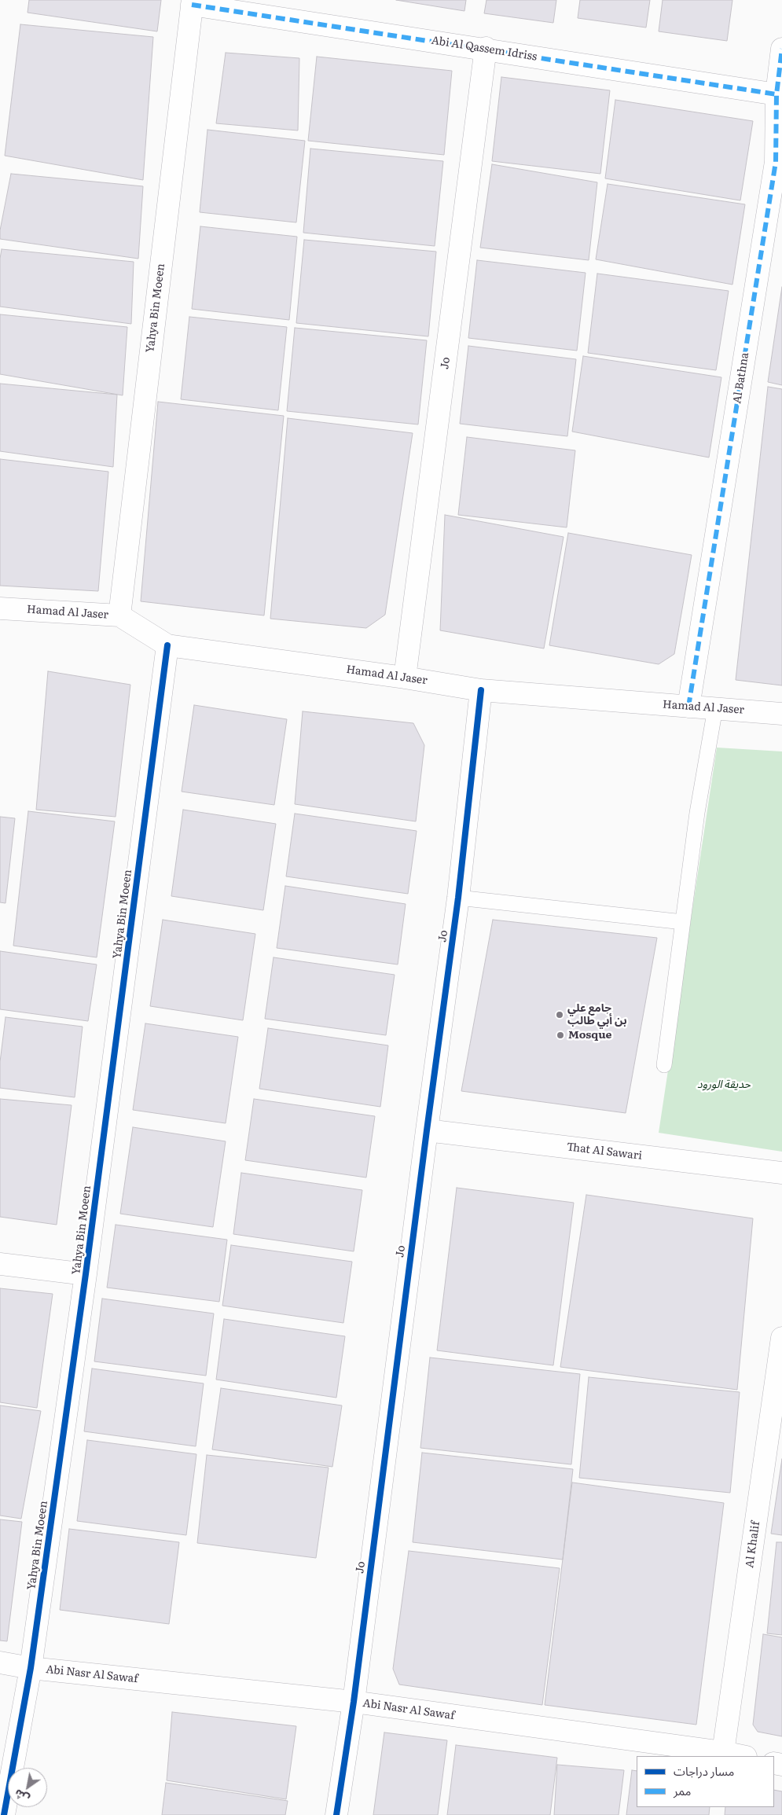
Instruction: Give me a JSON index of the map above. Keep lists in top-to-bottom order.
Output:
{
  "streets": {
    "street": [
      "Abi Al Qassem Idriss",
      "Yahya Bin Moeen",
      "Jo",
      "Al Bathna",
      "Hamad Al Jaser",
      "That Al Sawari",
      "Al Khalif",
      "Abi Nasr Al Sawaf"
    ]
  },
  "crossings": [
    ["Abi Al Qassem Idriss", "Yahya Bin Moeen"],
    ["Abi Al Qassem Idriss", "Jo"],
    ["Abi Al Qassem Idriss", "Al Bathna"],
    ["Yahya Bin Moeen", "Hamad Al Jaser"],
    ["Yahya Bin Moeen", "Abi Nasr Al Sawaf"],
    ["Jo", "Hamad Al Jaser"],
    ["Jo", "That Al Sawari"],
    ["Jo", "Abi Nasr Al Sawaf"],
    ["Al Bathna", "Hamad Al Jaser"],
    ["Al Khalif", "Abi Nasr Al Sawaf"]
  ],
  "parks": ["حديقة الورود"],
  "places": ["جامع علي بن أبي طالب", "Mosque"],
  "legend": ["مسار دراجات", "ممر"],
  "north": "bottom left"
}
